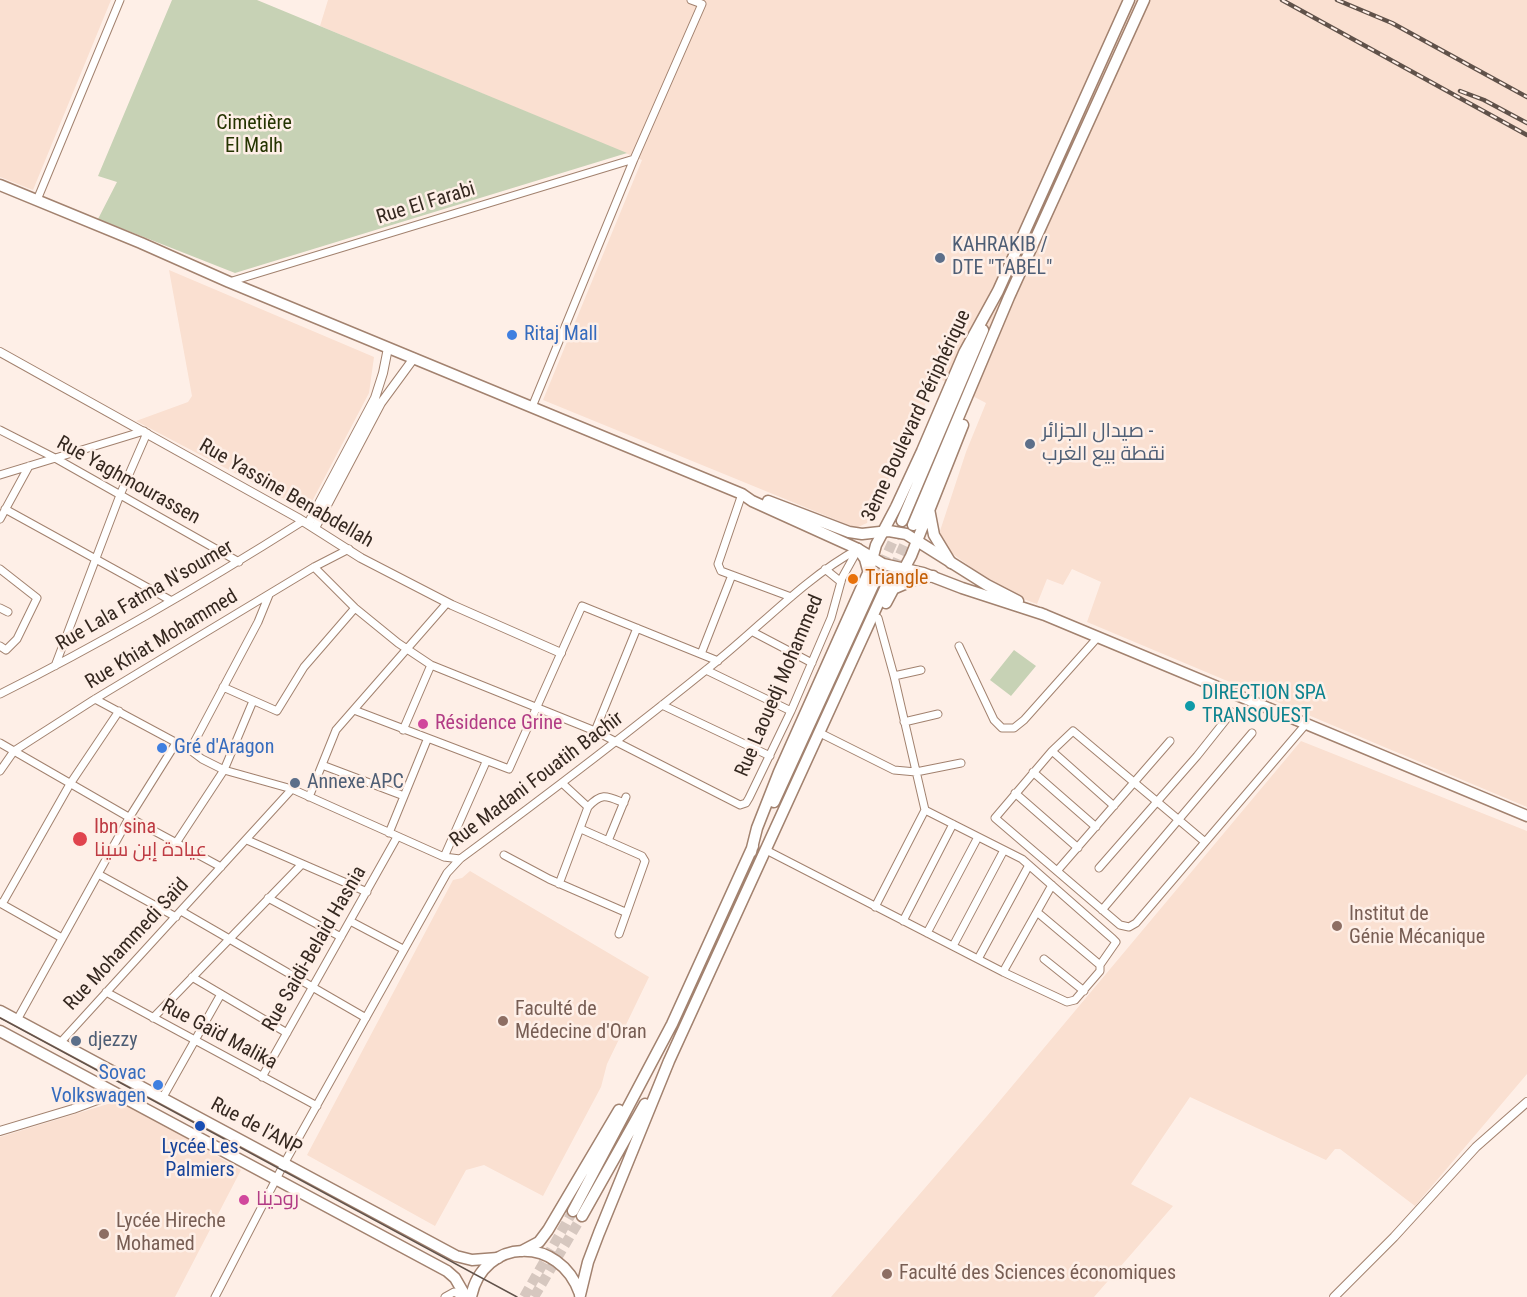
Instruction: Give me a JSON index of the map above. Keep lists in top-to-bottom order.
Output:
{
  "streets": {
    "main road": ["3ème Boulevard Périphérique", "Rue de l'ANP"],
    "street": [
      "Rue El Farabi",
      "Rue Yaghmourassen",
      "Rue Yassine Benabdellah",
      "Rue Lala Fatma N'soumer",
      "Rue Khiat Mohammed",
      "Rue Laouedj Mohammed",
      "Rue Madani Fouatih Bachir",
      "Rue Mohammedi Saïd",
      "Rue Saidi-Belaid Hasnia",
      "Rue Gaïd Malika"
    ]
  },
  "crossings": [
    ["Rue Yaghmourassen", "Rue Lala Fatma N'soumer"],
    ["Rue Yassine Benabdellah", "Rue Lala Fatma N'soumer"],
    ["Rue Yassine Benabdellah", "Rue Khiat Mohammed"],
    ["Rue Laouedj Mohammed", "Rue Madani Fouatih Bachir"],
    ["Rue Madani Fouatih Bachir", "Rue Gaïd Malika"],
    ["Rue Madani Fouatih Bachir", "Rue de l'ANP"],
    ["Rue Mohammedi Saïd", "Rue Gaïd Malika"],
    ["Rue Mohammedi Saïd", "Rue de l'ANP"],
    ["Rue Saidi-Belaid Hasnia", "Rue Gaïd Malika"]
  ],
  "parks": ["Cimetière El Malh"],
  "places": [
    "KAHRAKIB / DTE \"TABEL\"",
    "Ritaj Mall",
    "صيدال الجزائر - نقطة بيع الغرب",
    "Triangle",
    "DIRECTION SPA TRANSOUEST",
    "Résidence Grine",
    "Gré d'Aragon",
    "Annexe APC",
    "Ibn sina عيادة إبن سينا",
    "Institut de Génie Mécanique",
    "Faculté de Médecine d'Oran",
    "djezzy",
    "Sovac Volkswagen",
    "Lycée Les Palmiers",
    "رودينا",
    "Lycée Hireche Mohamed",
    "Faculté des Sciences économiques"
  ]
}
